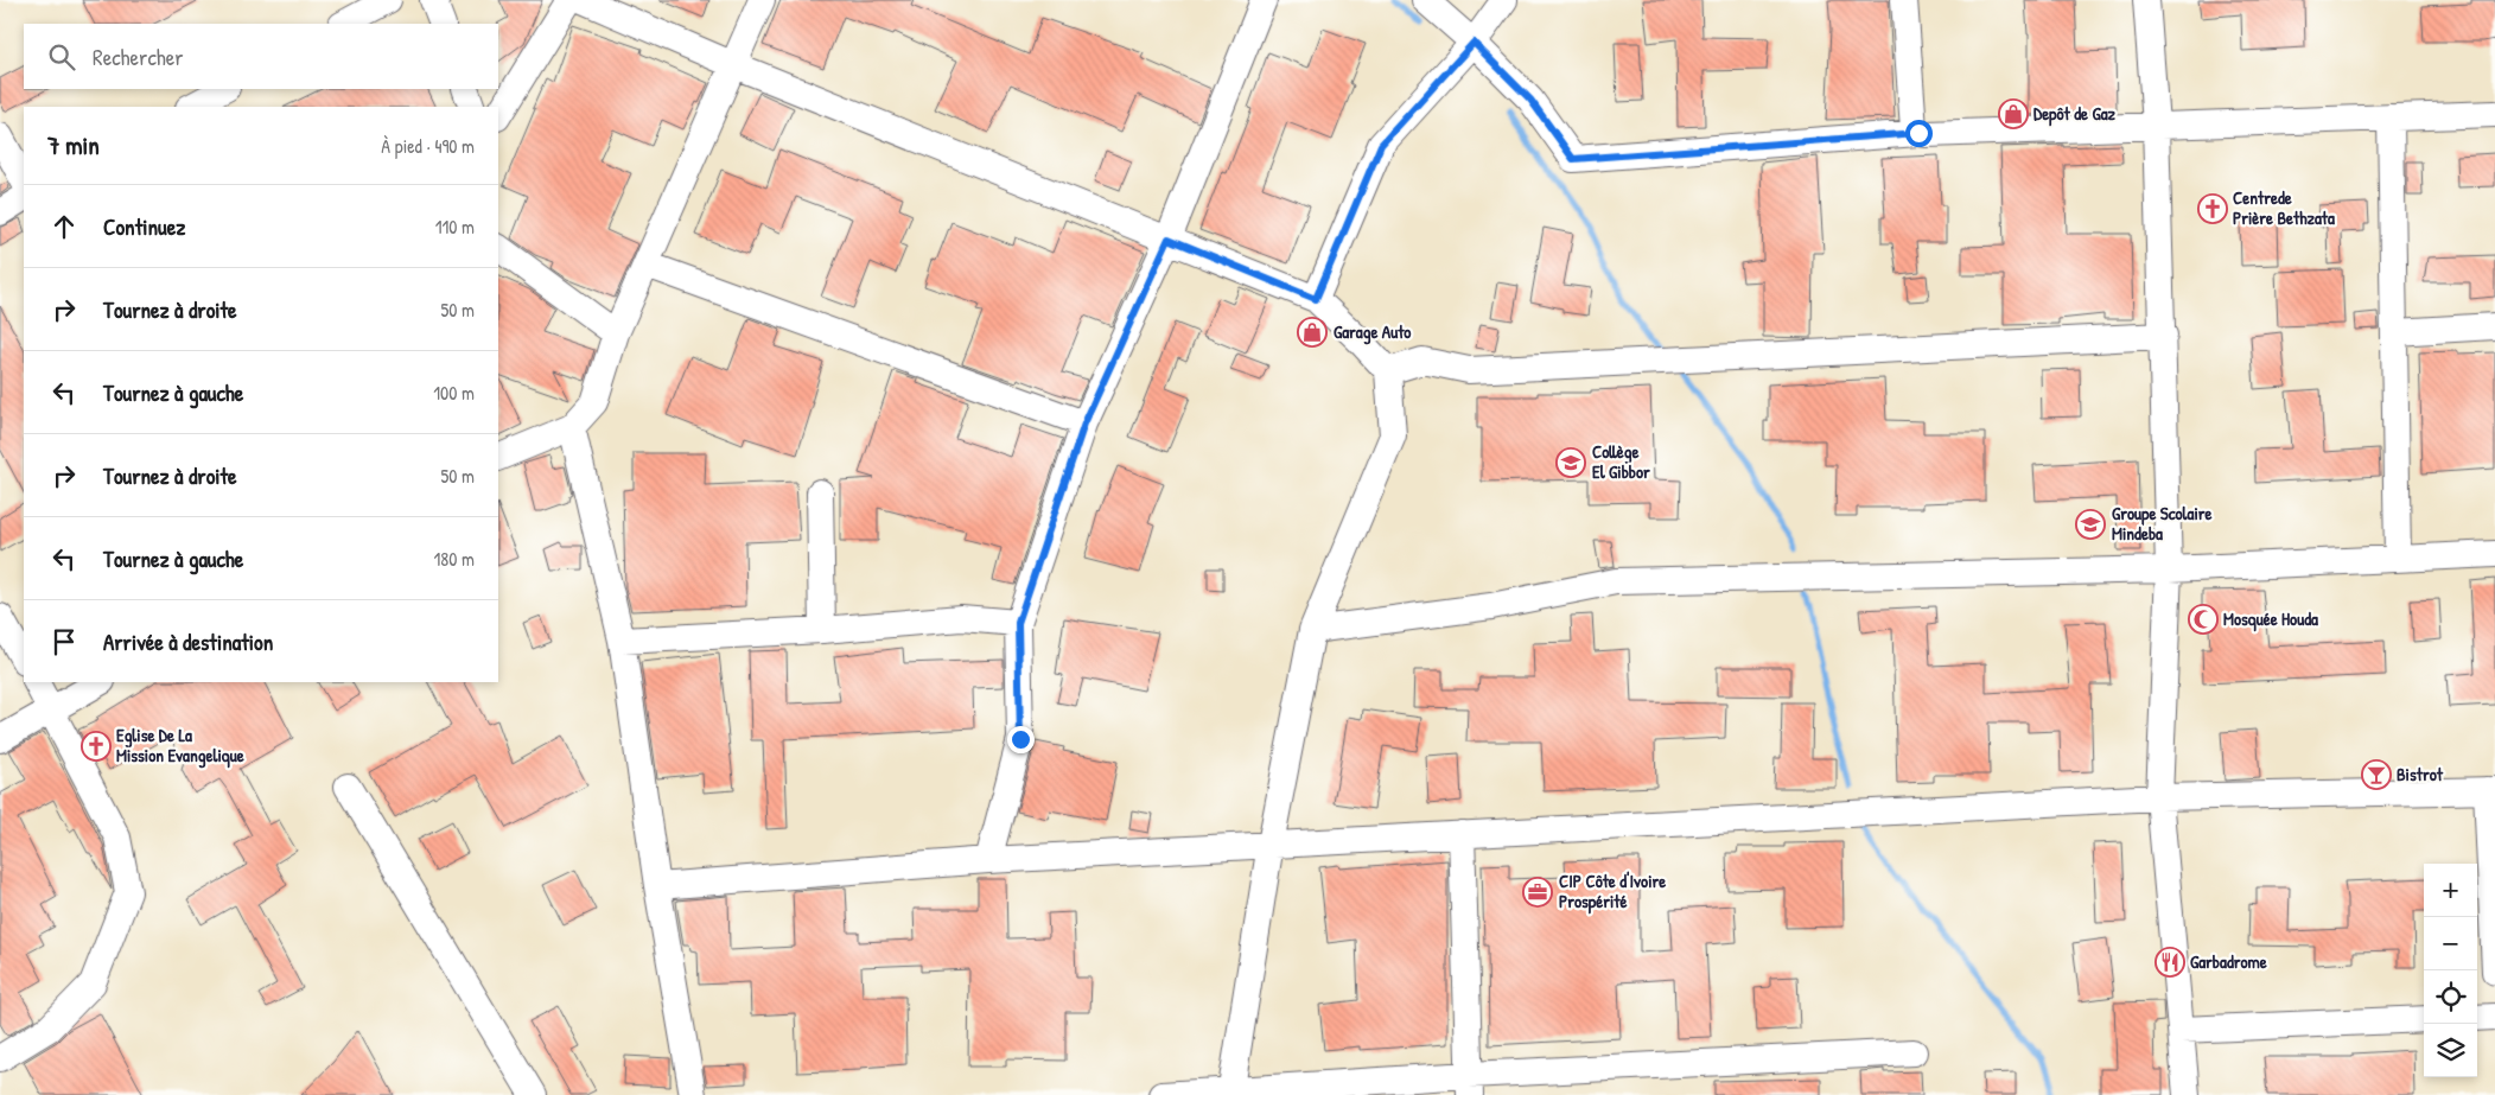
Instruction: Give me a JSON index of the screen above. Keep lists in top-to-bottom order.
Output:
{
  "places": {
    "shop": ["Depôt de Gaz", "Garage Auto"],
    "church": ["Centrede Prière Bethzata", "Eglise De La Mission Evangelique"],
    "school or university": ["Collège El Gibbor", "Groupe Scolaire Mindeba"],
    "mosque": ["Mosquée Houda"],
    "bar": ["Bistrot"],
    "office": ["CIP Côte d'Ivoire Prospérité"],
    "restaurant": ["Garbadrome"]
  },
  "page": {
    "search": "Rechercher",
    "heading": ["7 min", "À pied · 490 m"],
    "list": [
      ["Continuez", "110 m"],
      ["Tournez à droite", "50 m"],
      ["Tournez à gauche", "100 m"],
      ["Tournez à droite", "50 m"],
      ["Tournez à gauche", "180 m"],
      "Arrivée à destination"
    ],
    "map_buttons": ["+", "−"]
  }
}
